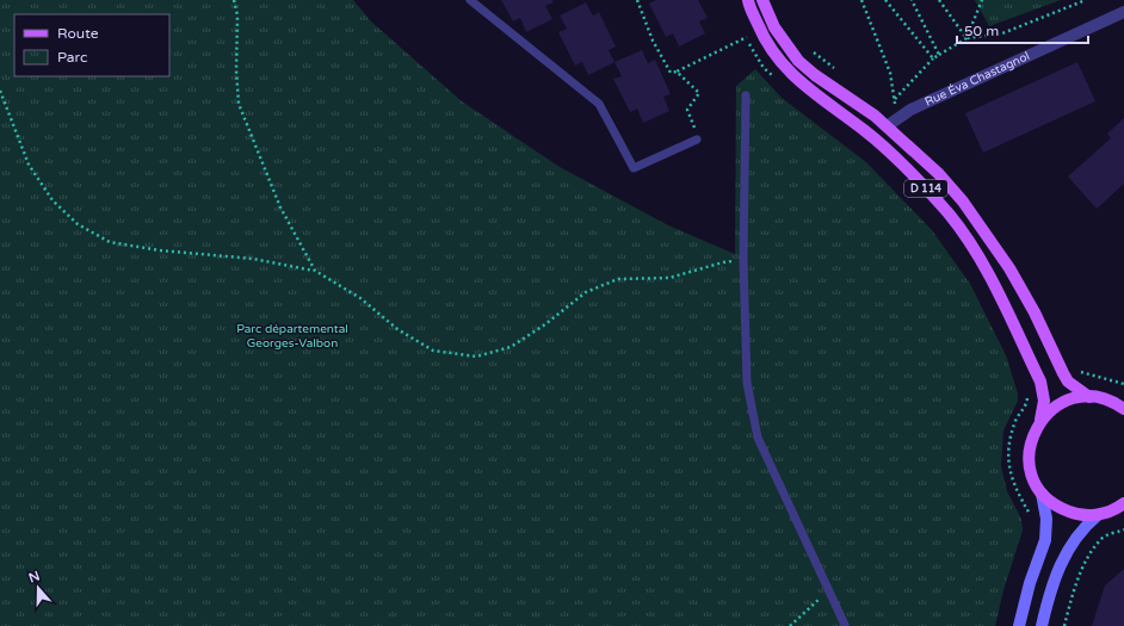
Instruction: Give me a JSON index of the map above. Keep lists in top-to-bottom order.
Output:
{
  "streets": {
    "main road": ["D 114"],
    "street": ["Rue Éva Chastagnol"]
  },
  "crossings": [
    ["Rue Éva Chastagnol", "D 114"]
  ],
  "parks": ["Parc départemental Georges-Valbon"],
  "legend": ["Route", "Parc"],
  "scale_bar": "50 m",
  "north": "top"
}
